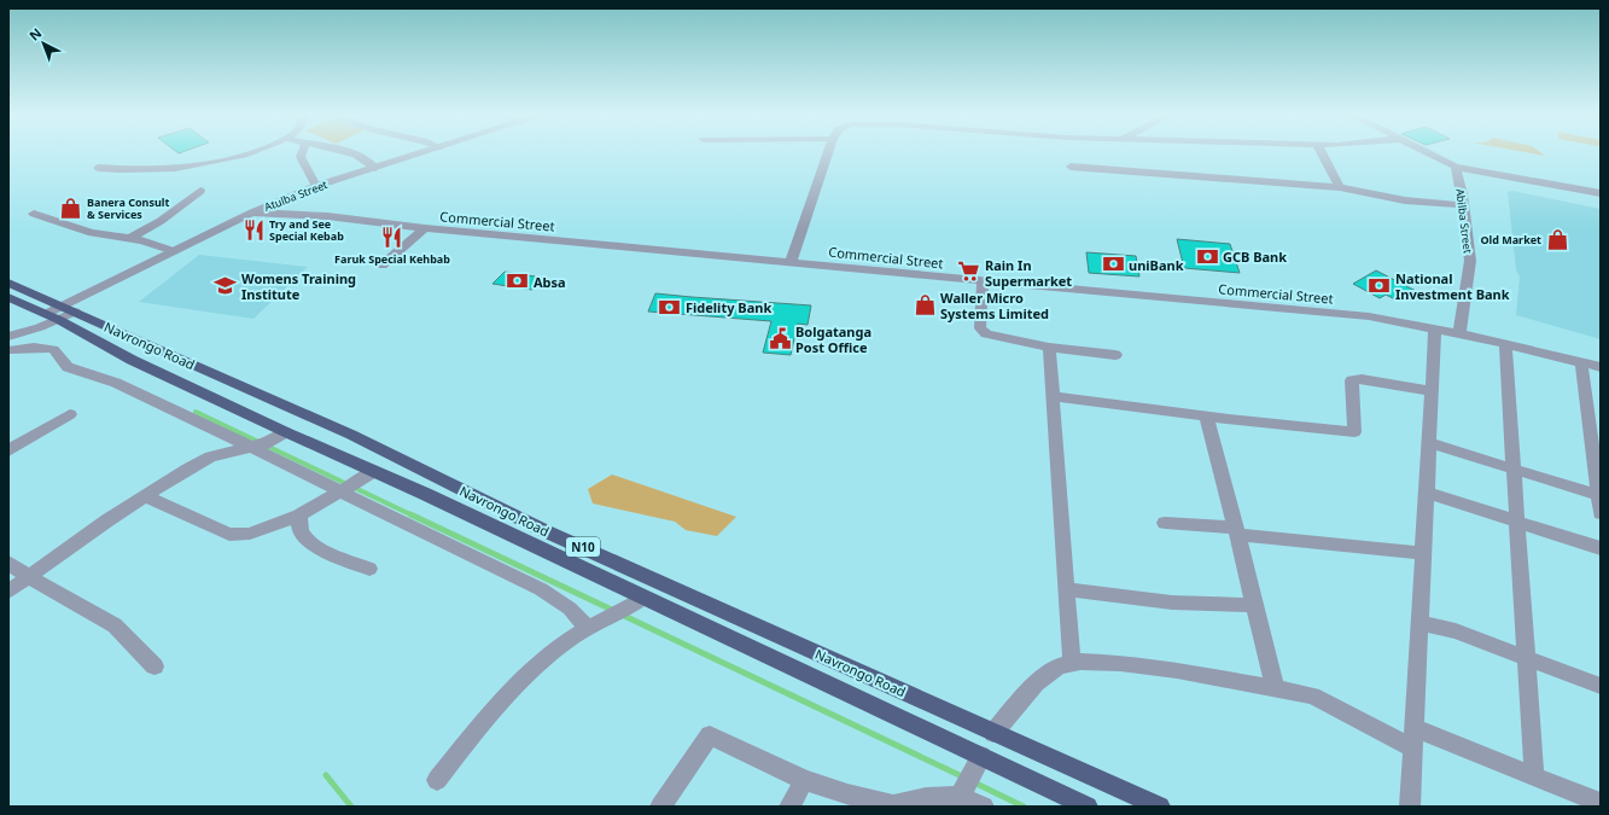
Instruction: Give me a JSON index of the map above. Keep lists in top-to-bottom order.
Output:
{
  "streets": {
    "highway": ["Navrongo Road", "N10"],
    "street": ["Atulba Street", "Commercial Street", "Abilba Street"]
  },
  "crossings": [
    ["Atulba Street", "Commercial Street"],
    ["Atulba Street", "Navrongo Road"],
    ["Commercial Street", "Abilba Street"]
  ],
  "places": {
    "shop": ["Banera Consult & Services", "Old Market", "Waller Micro Systems Limited"],
    "restaurant": ["Try and See Special Kebab", "Faruk Special Kehbab"],
    "bank": [
      "GCB Bank",
      "uniBank",
      "Absa",
      "National Investment Bank",
      "Fidelity Bank"
    ],
    "supermarket": ["Rain In Supermarket"],
    "school or university": ["Womens Training Institute"],
    "public building": ["Bolgatanga Post Office"]
  },
  "north": "top left"
}
